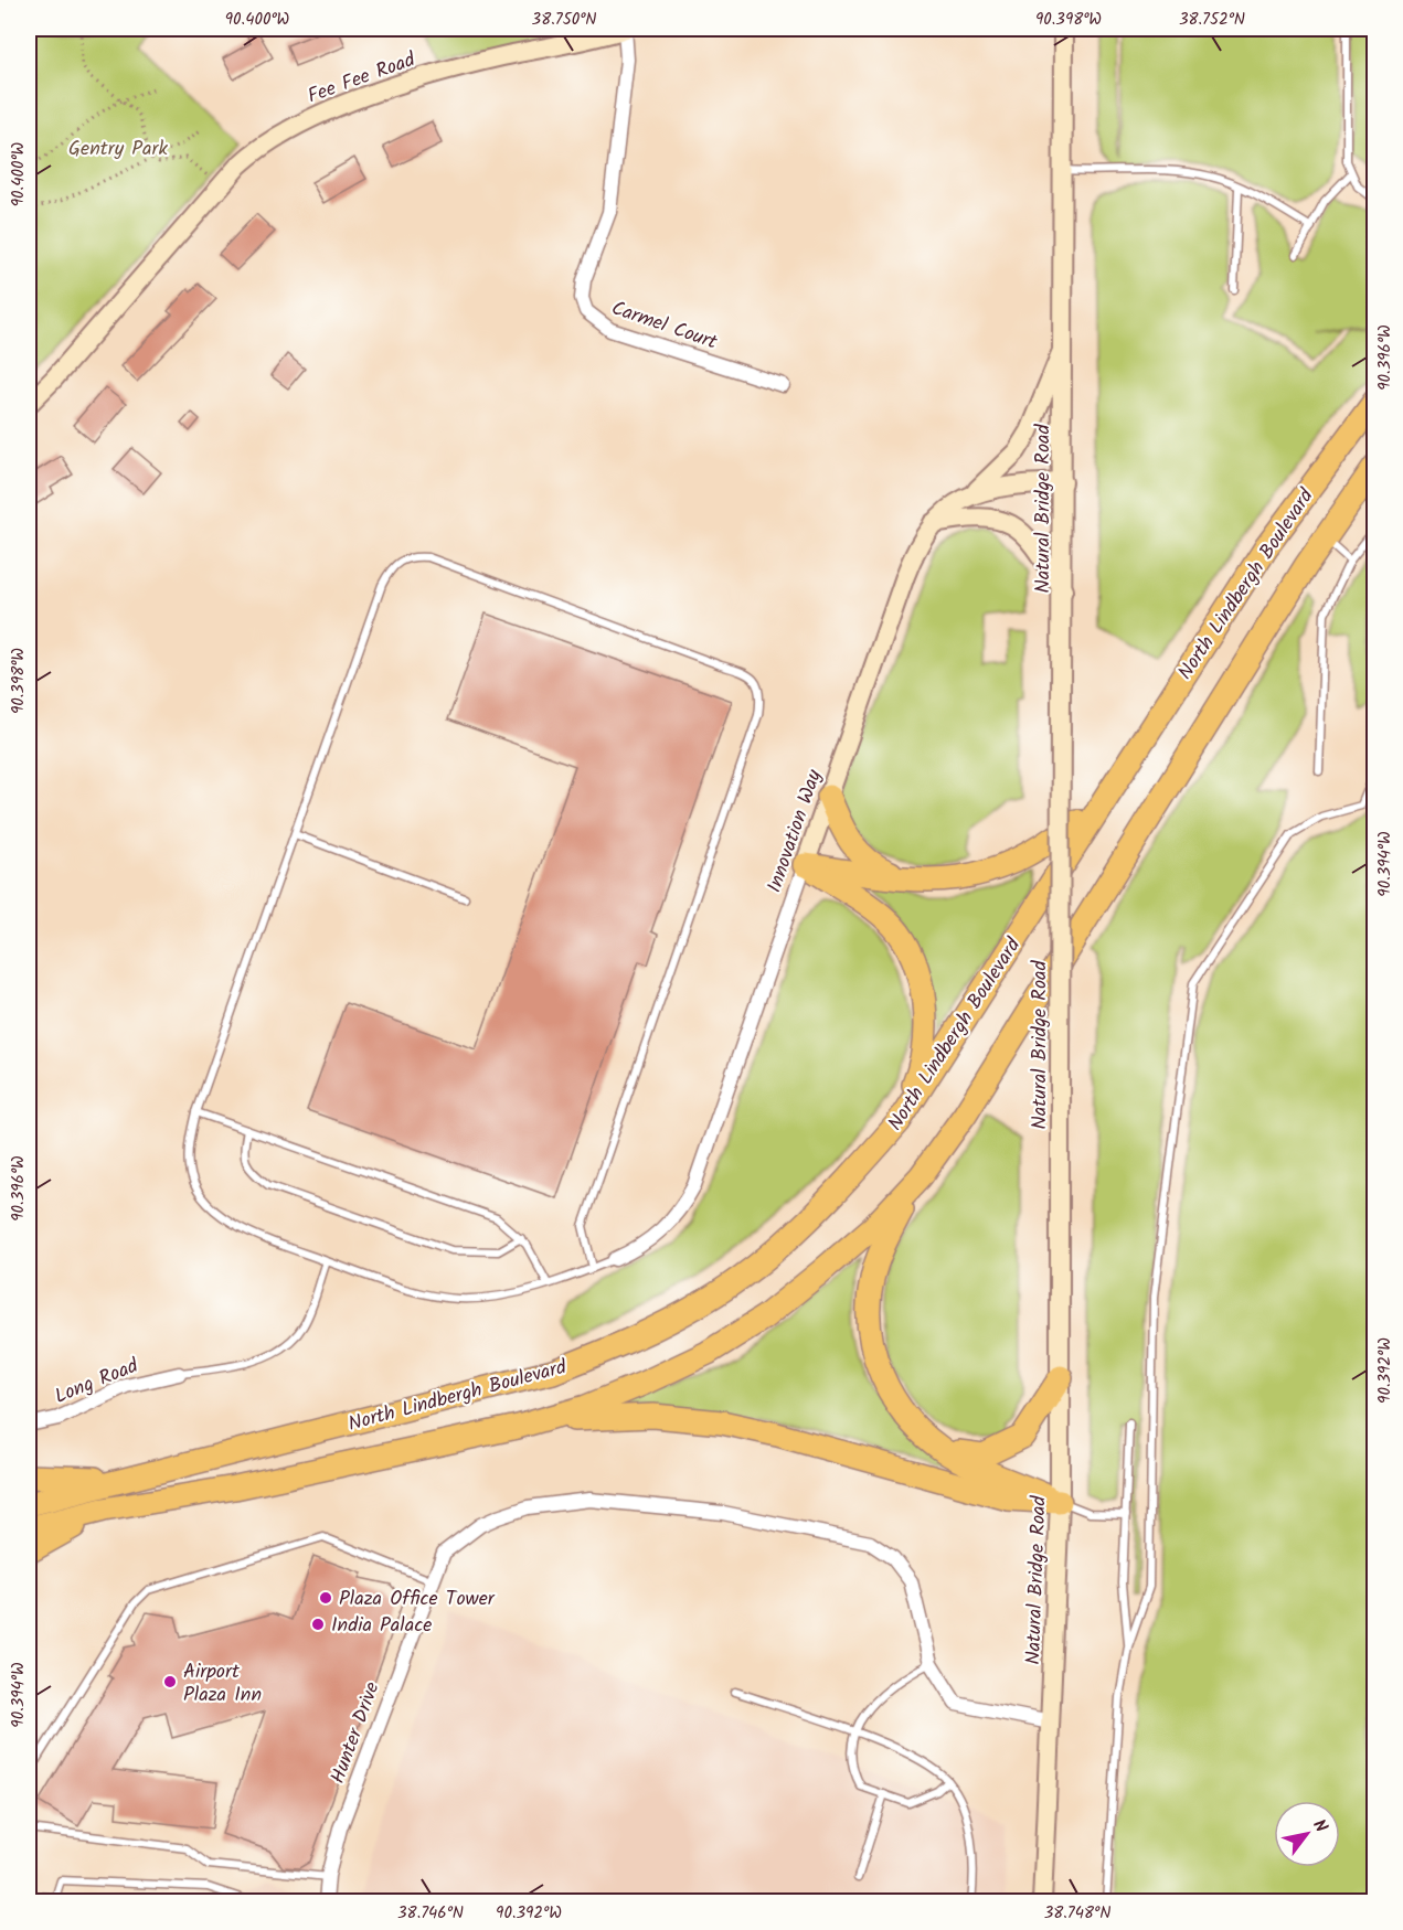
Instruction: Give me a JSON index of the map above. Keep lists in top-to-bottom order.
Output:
{
  "streets": {
    "highway": ["North Lindbergh Boulevard"],
    "main road": ["Fee Fee Road", "Natural Bridge Road", "Innovation Way"],
    "street": ["Carmel Court", "Long Road", "Hunter Drive"]
  },
  "crossings": [
    ["Fee Fee Road", "Carmel Court"],
    ["Natural Bridge Road", "Innovation Way"],
    ["Natural Bridge Road", "Hunter Drive"]
  ],
  "parks": ["Gentry Park"],
  "places": ["Plaza Office Tower", "India Palace", "Airport Plaza Inn"],
  "north": "top right",
  "coordinates": [
    "90.400°W",
    "38.750°N",
    "90.398°W",
    "38.752°N",
    "90.396°W",
    "90.394°W",
    "90.392°W",
    "38.746°N",
    "38.748°N"
  ]
}
